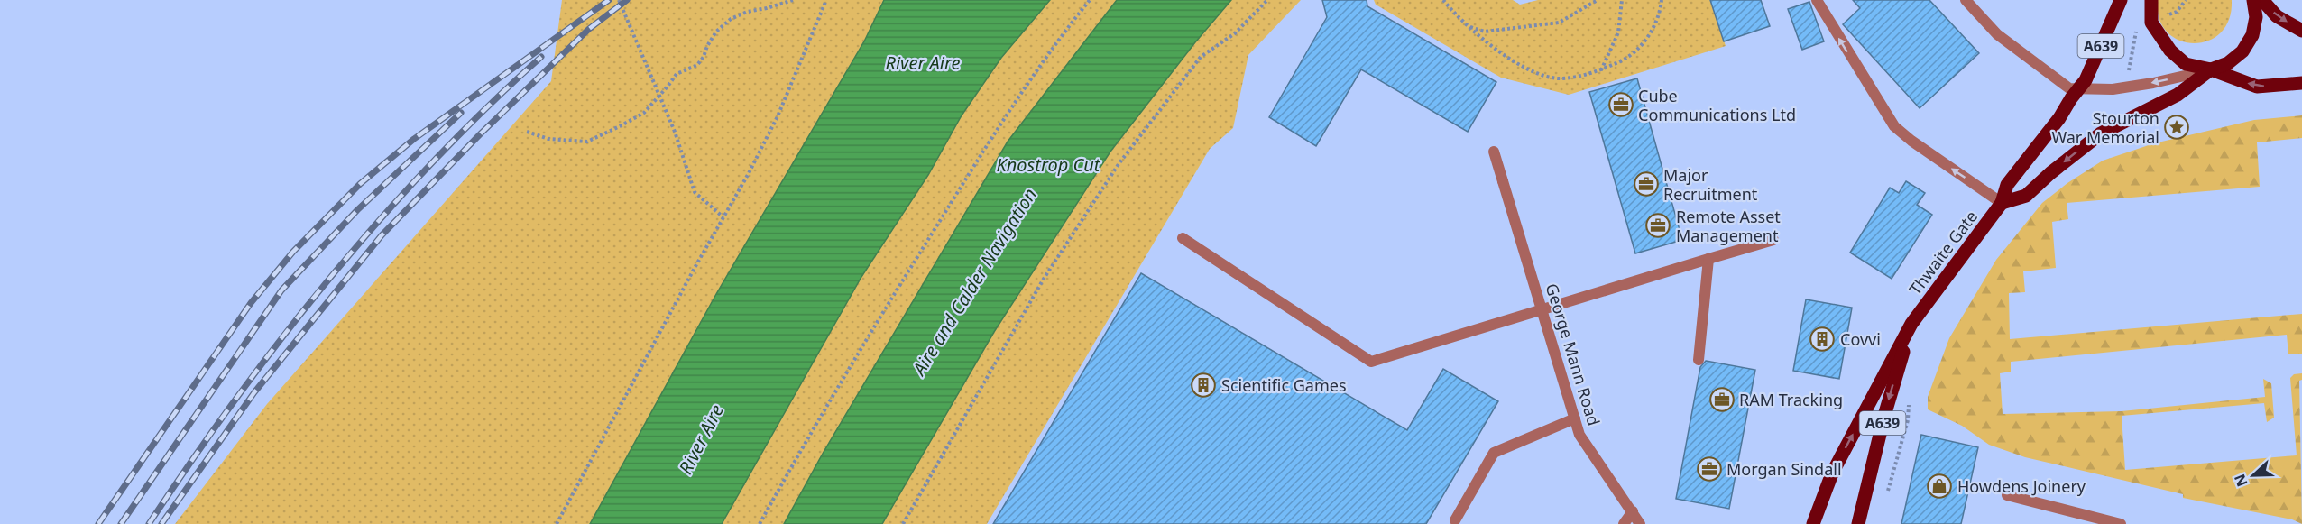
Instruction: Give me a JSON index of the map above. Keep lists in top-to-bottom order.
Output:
{
  "streets": {
    "main road": ["A639", "Thwaite Gate"],
    "street": ["George Mann Road"]
  },
  "water": ["River Aire", "Knostrop Cut", "Aire and Calder Navigation"],
  "places": {
    "office": [
      "Cube Communications Ltd",
      "Major Recruitment",
      "Remote Asset Management",
      "RAM Tracking",
      "Morgan Sindall"
    ],
    "place": ["Stourton War Memorial"],
    "building": ["Covvi", "Scientific Games"],
    "shop": ["Howdens Joinery"]
  },
  "north": "left"
}
